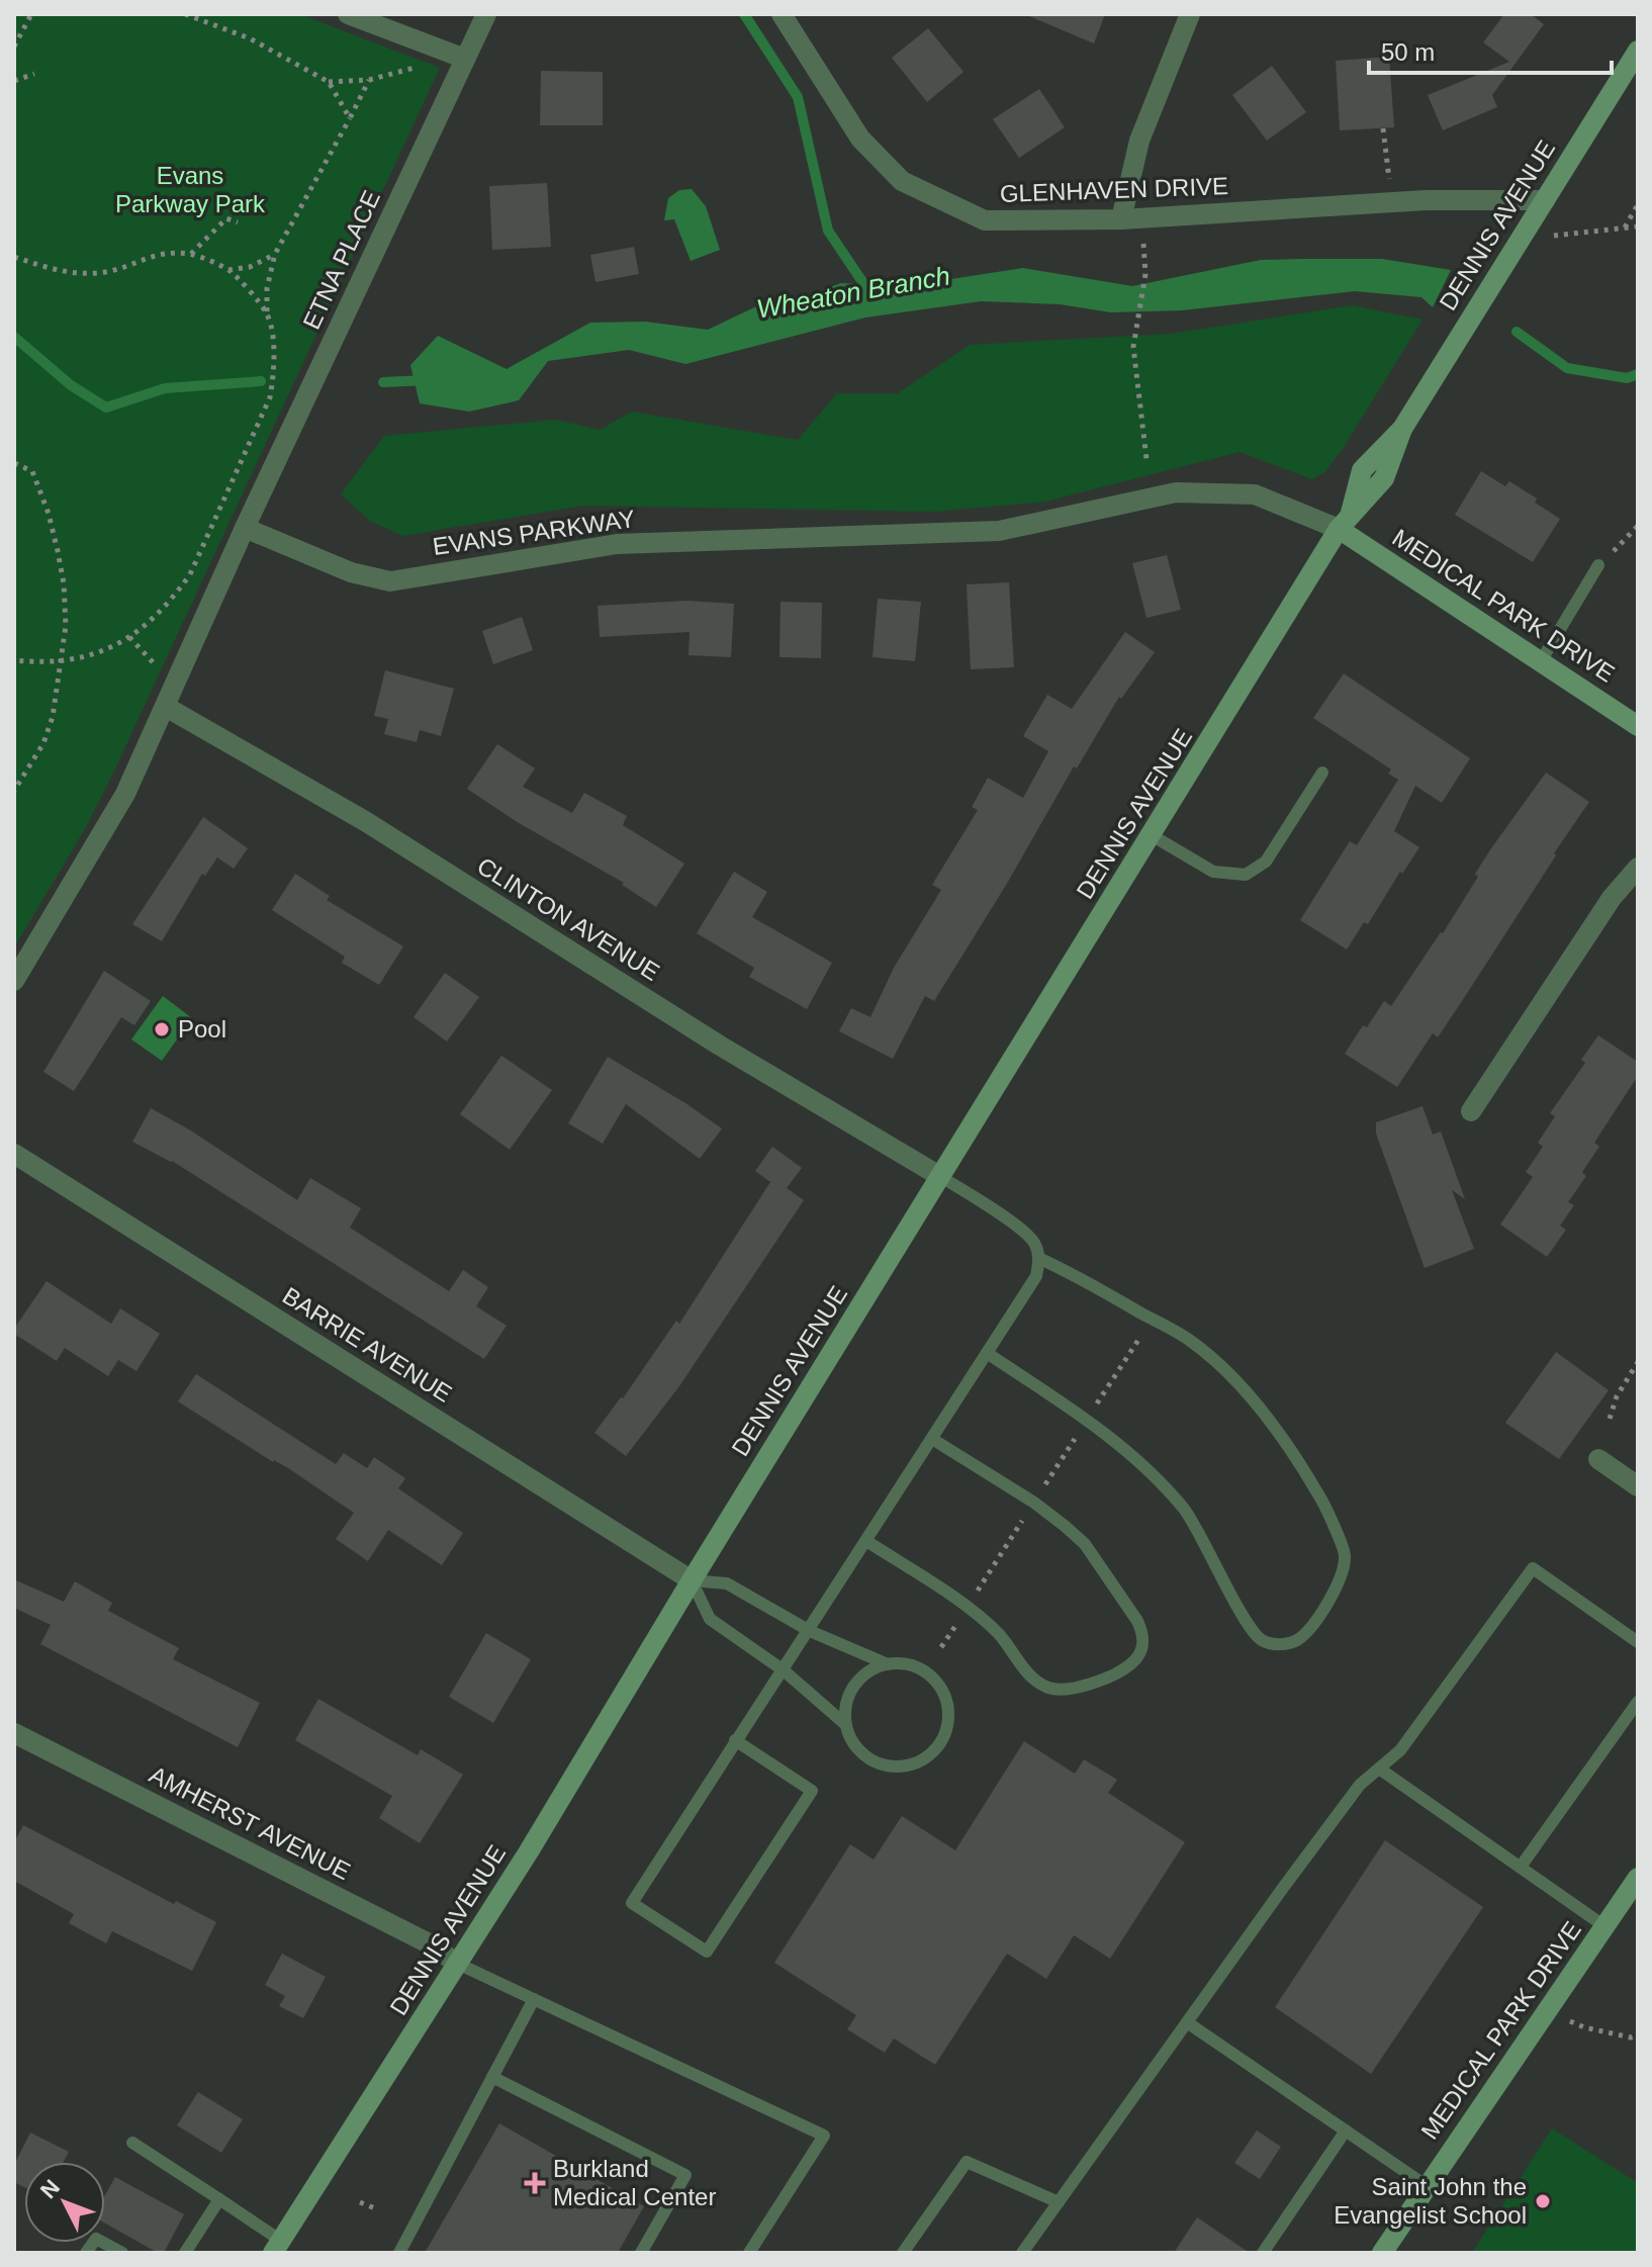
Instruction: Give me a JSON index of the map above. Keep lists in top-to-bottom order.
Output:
{
  "streets": {
    "street": [
      "GLENHAVEN DRIVE",
      "DENNIS AVENUE",
      "ETNA PLACE",
      "EVANS PARKWAY",
      "MEDICAL PARK DRIVE",
      "CLINTON AVENUE",
      "BARRIE AVENUE",
      "AMHERST AVENUE"
    ]
  },
  "crossings": [
    ["GLENHAVEN DRIVE", "DENNIS AVENUE"],
    ["DENNIS AVENUE", "EVANS PARKWAY"],
    ["DENNIS AVENUE", "MEDICAL PARK DRIVE"],
    ["DENNIS AVENUE", "CLINTON AVENUE"],
    ["DENNIS AVENUE", "BARRIE AVENUE"],
    ["DENNIS AVENUE", "AMHERST AVENUE"],
    ["ETNA PLACE", "EVANS PARKWAY"],
    ["EVANS PARKWAY", "MEDICAL PARK DRIVE"]
  ],
  "water": ["Wheaton Branch"],
  "parks": ["Evans Parkway Park"],
  "places": {
    "other": ["Pool", "Saint John the Evangelist School"],
    "health": ["Burkland Medical Center"]
  },
  "scale_bar": "50 m",
  "north": "top left"
}
